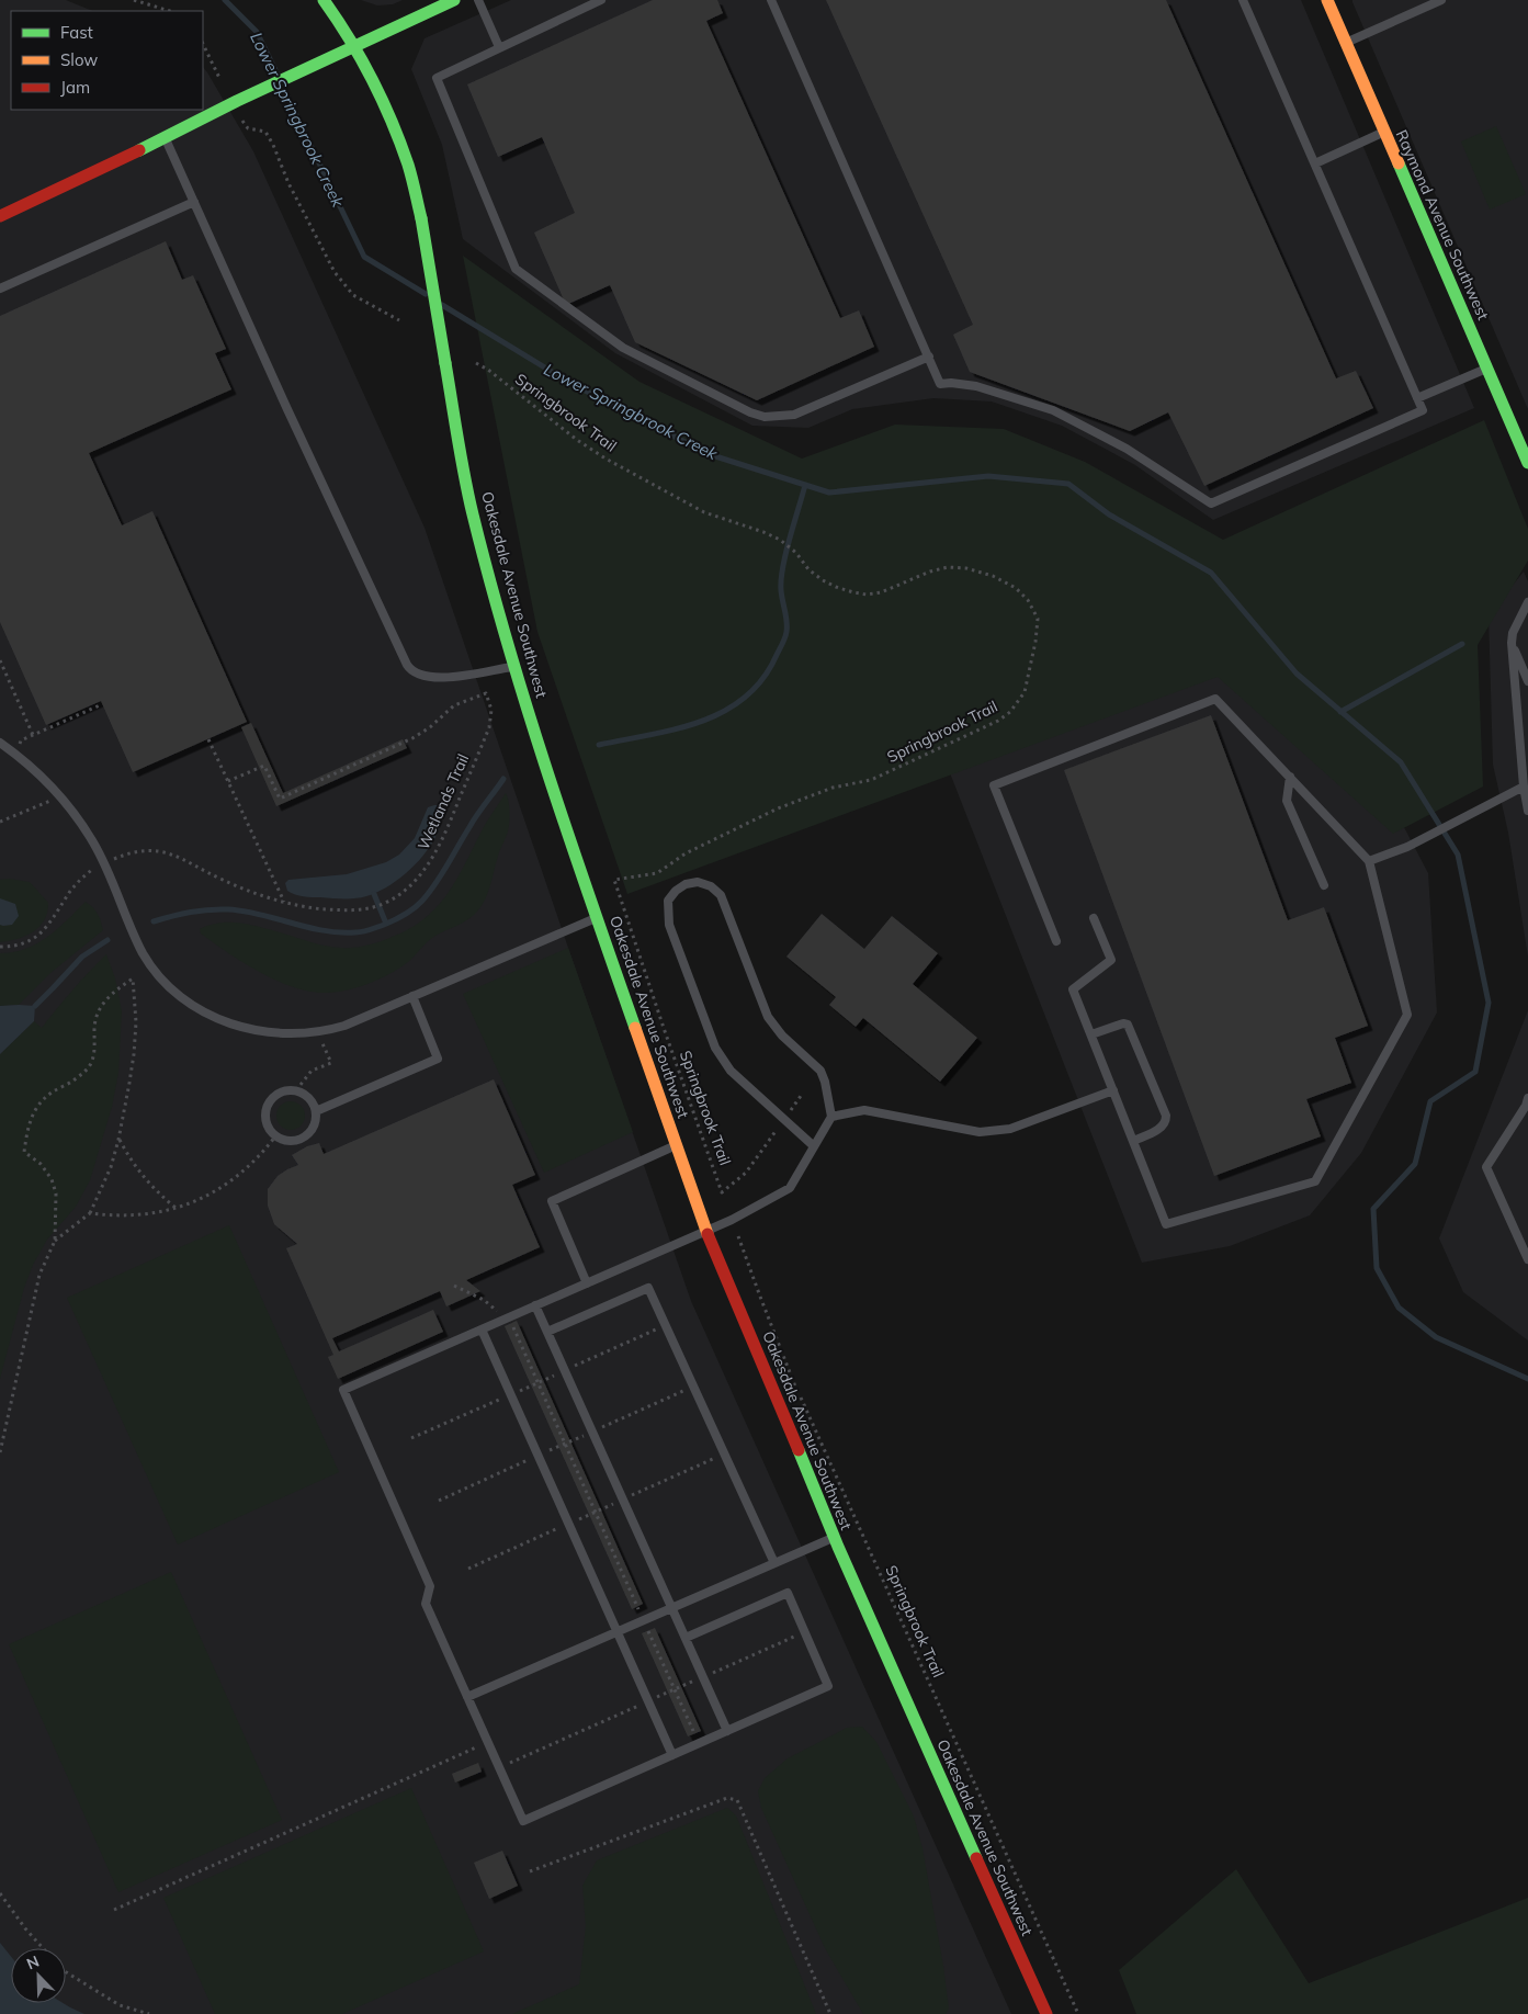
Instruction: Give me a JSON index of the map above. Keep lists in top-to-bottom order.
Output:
{
  "streets": {
    "street": ["Raymond Avenue Southwest", "Oakesdale Avenue Southwest"],
    "path": ["Springbrook Trail", "Wetlands Trail"]
  },
  "water": ["Lower Springbrook Creek"],
  "legend": ["Fast", "Slow", "Jam"],
  "north": "top left"
}
